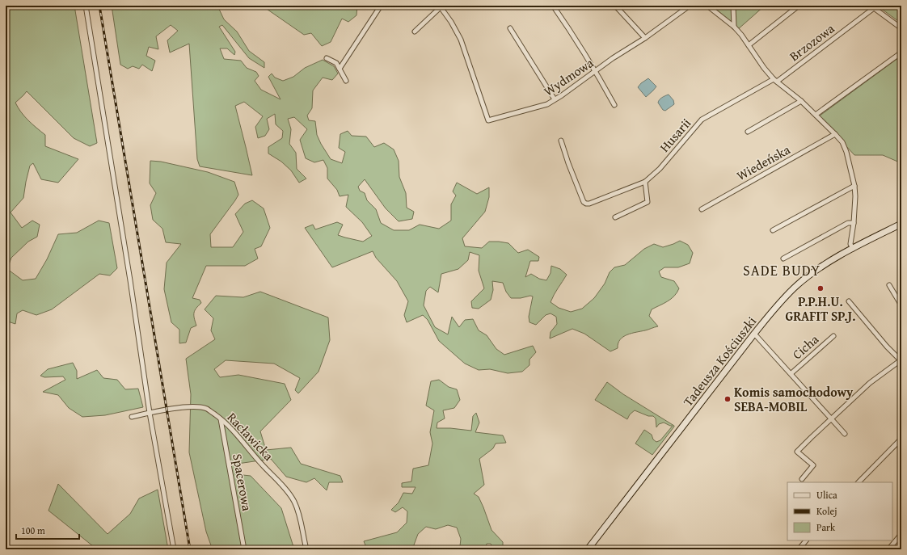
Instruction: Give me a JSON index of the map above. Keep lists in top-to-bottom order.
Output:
{
  "streets": {
    "main road": ["Tadeusza Kościuszki"],
    "street": [
      "Brzozowa",
      "Wydmowa",
      "Husarii",
      "Wiedeńska",
      "Cicha",
      "Racławicka",
      "Spacerowa"
    ]
  },
  "crossings": [
    ["Brzozowa", "Husarii"],
    ["Racławicka", "Spacerowa"]
  ],
  "districts": ["SADE BUDY"],
  "places": ["P.P.H.U. GRAFIT SP.J.", "Komis samochodowy SEBA-MOBIL"],
  "legend": ["Ulica", "Kolej", "Park"],
  "scale_bar": "100 m"
}
